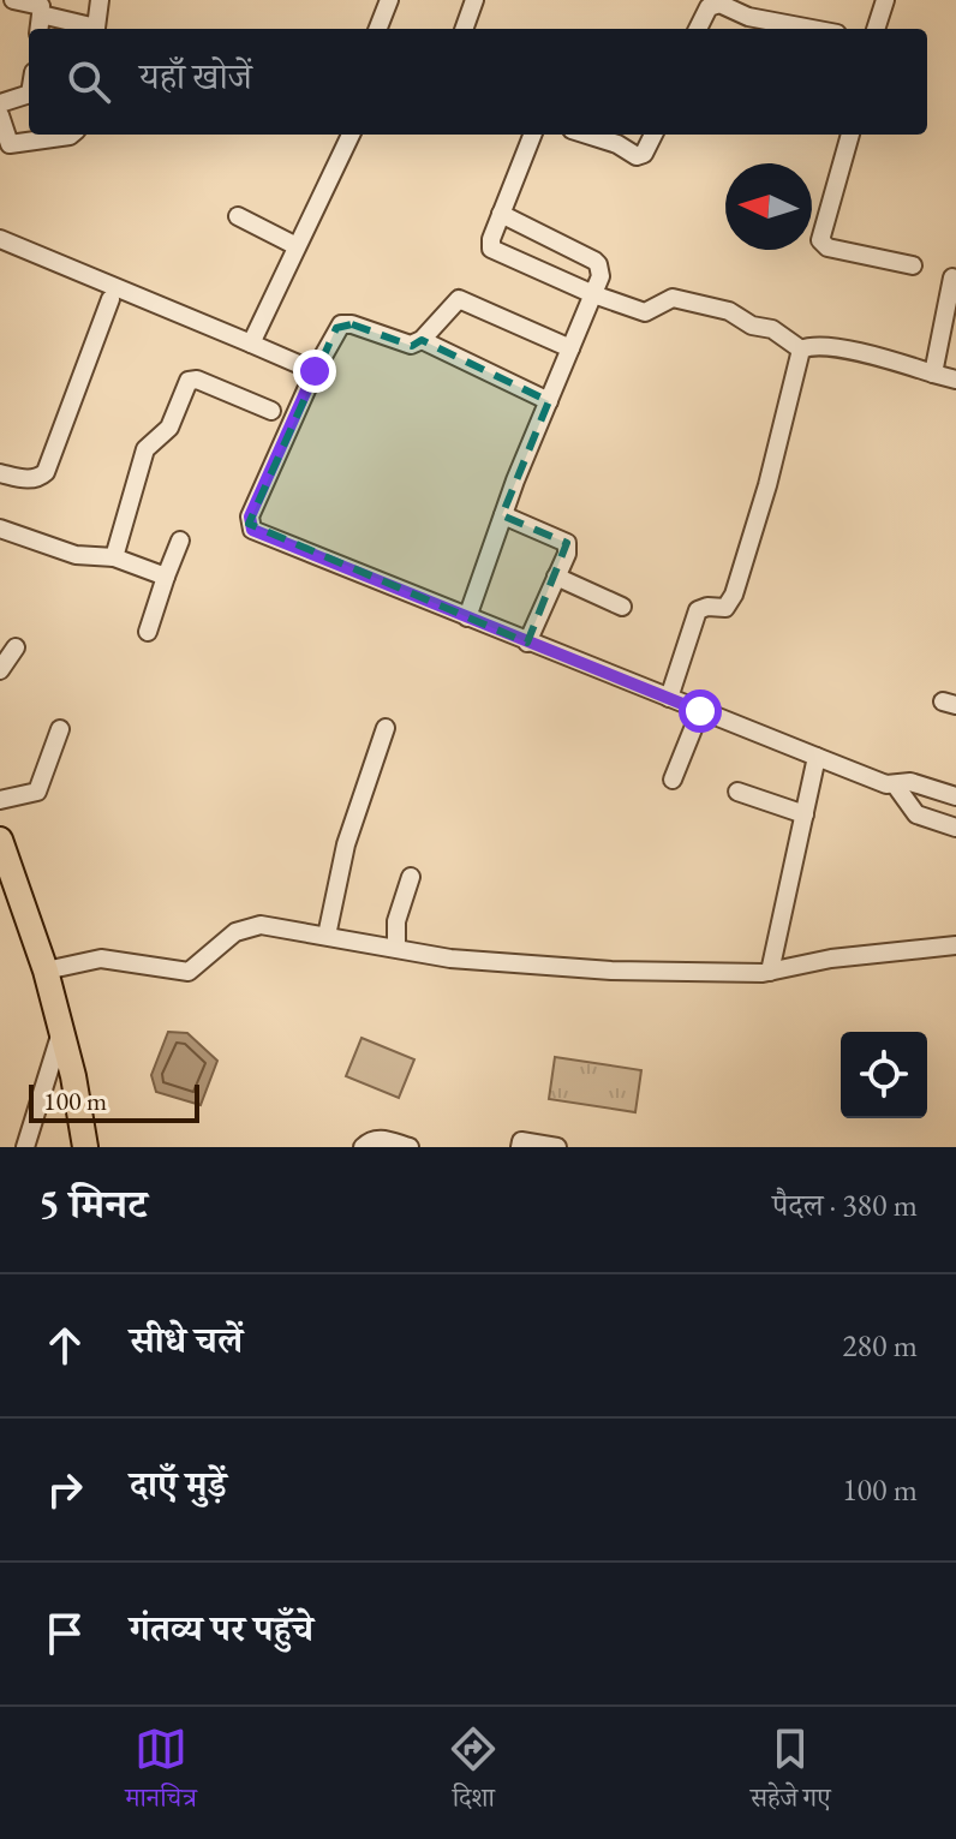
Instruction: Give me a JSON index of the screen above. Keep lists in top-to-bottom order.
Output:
{
  "scale_bar": "100 m",
  "north": "left",
  "page": {
    "search": "यहाँ खोजें",
    "scale": "100 m",
    "heading": ["5 मिनट", "पैदल · 380 m"],
    "list": [
      ["सीधे चलें", "280 m"],
      ["दाएँ मुड़ें", "100 m"],
      "गंतव्य पर पहुँचे"
    ],
    "nav": ["मानचित्र", "दिशा", "सहेजे गए"]
  }
}
